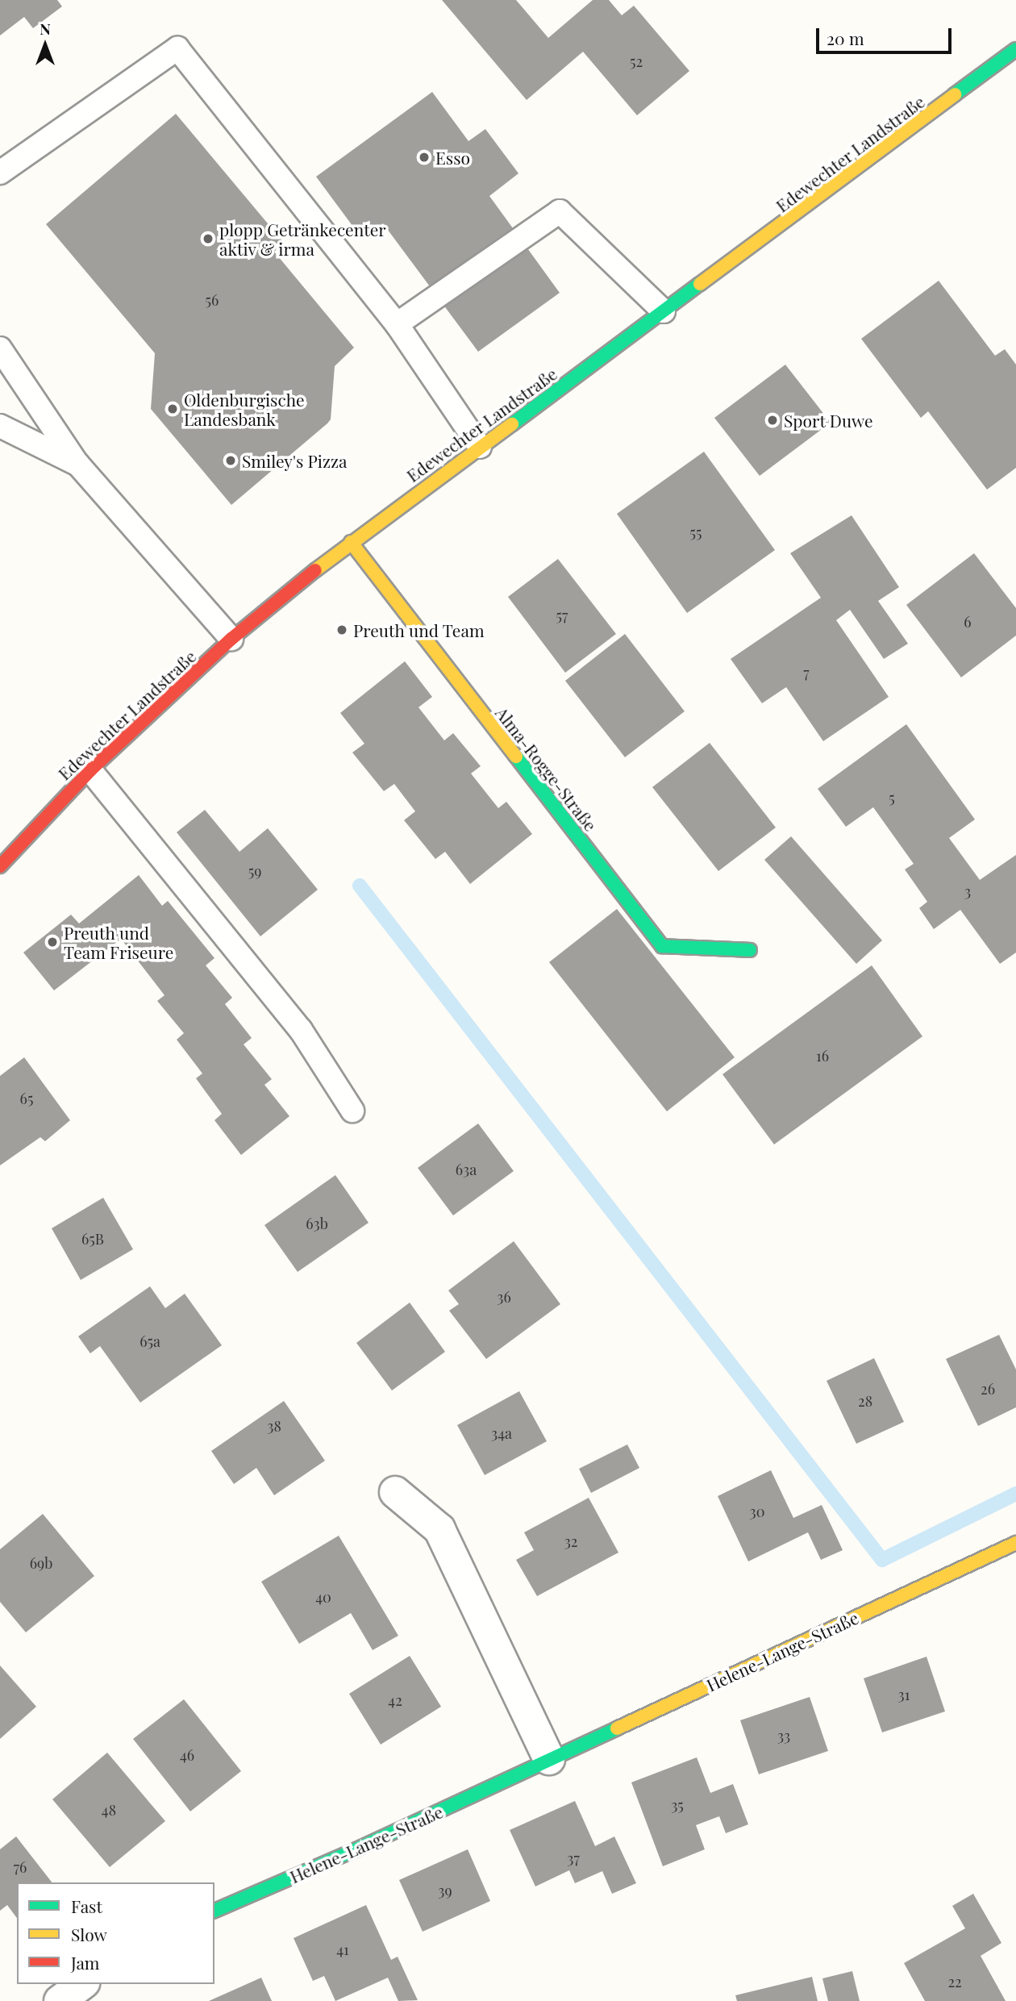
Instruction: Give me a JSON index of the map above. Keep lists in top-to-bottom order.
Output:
{
  "streets": {
    "street": ["Edewechter Landstraße", "Alma-Rogge-Straße", "Helene-Lange-Straße"]
  },
  "crossings": [
    ["Edewechter Landstraße", "Alma-Rogge-Straße"]
  ],
  "places": [
    "Esso",
    "plopp Getränkecenter aktiv & irma",
    "Oldenburgische Landesbank",
    "Sport Duwe",
    "Smiley's Pizza",
    "Preuth und Team",
    "Preuth und Team Friseure"
  ],
  "house_numbers": [
    "52",
    "56",
    "55",
    "57",
    "6",
    "7",
    "5",
    "59",
    "3",
    "16",
    "65",
    "63a",
    "63b",
    "65B",
    "36",
    "65a",
    "26",
    "28",
    "38",
    "34a",
    "30",
    "32",
    "69b",
    "40",
    "31",
    "42",
    "33",
    "46",
    "35",
    "48",
    "37",
    "76",
    "39",
    "41",
    "22"
  ],
  "legend": ["Fast", "Slow", "Jam"],
  "scale_bar": "20 m",
  "north": "top"
}
